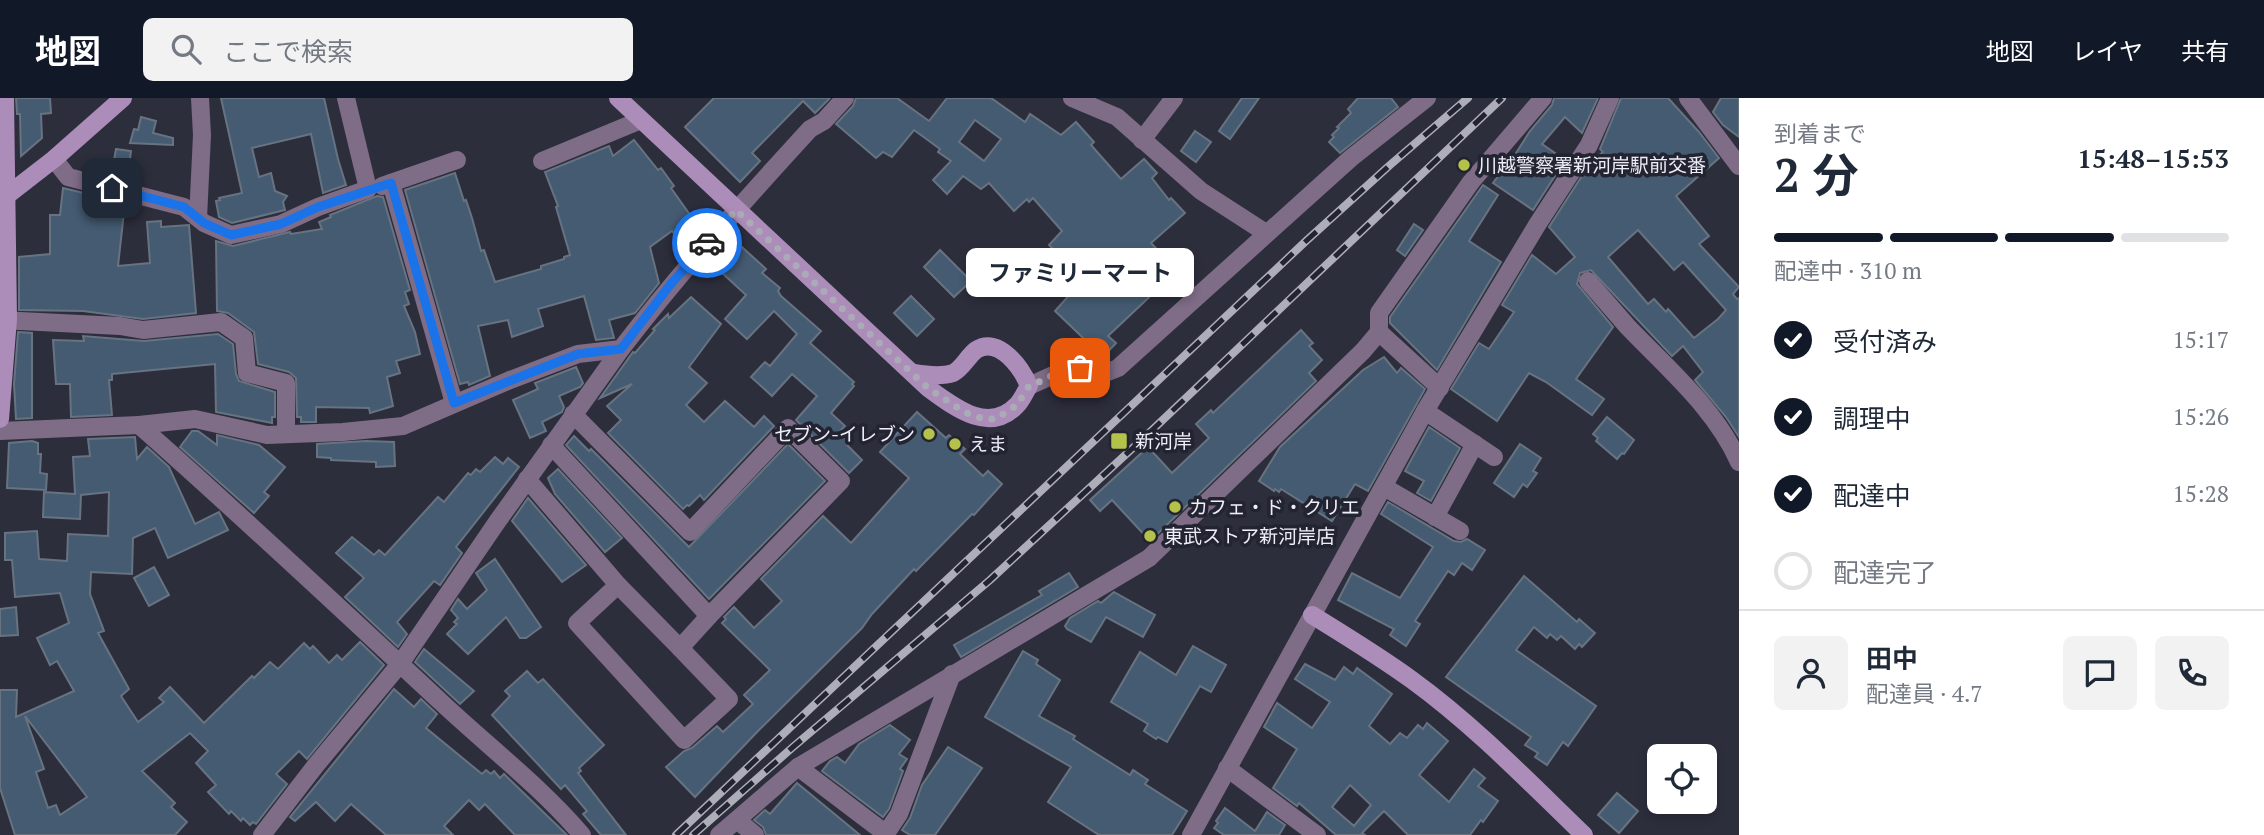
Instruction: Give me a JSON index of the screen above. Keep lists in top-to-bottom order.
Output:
{
  "places": {
    "other": [
      "川越警察署新河岸駅前交番",
      "ファミリーマート",
      "セブン-イレブン",
      "えま",
      "カフェ・ド・クリエ",
      "東武ストア新河岸店"
    ],
    "transit": ["新河岸"]
  },
  "page": {
    "header": "地図",
    "search": "ここで検索",
    "nav": ["地図", "レイヤ", "共有"],
    "heading": ["2 分", "到着まで", "15:48–15:53"],
    "panel": ["田中", "配達員 · 4.7"],
    "bar": "配達中 · 310 m",
    "bubble": "ファミリーマート",
    "list": [
      ["受付済み", "15:17"],
      ["調理中", "15:26"],
      ["配達中", "15:28"],
      "配達完了"
    ]
  }
}
